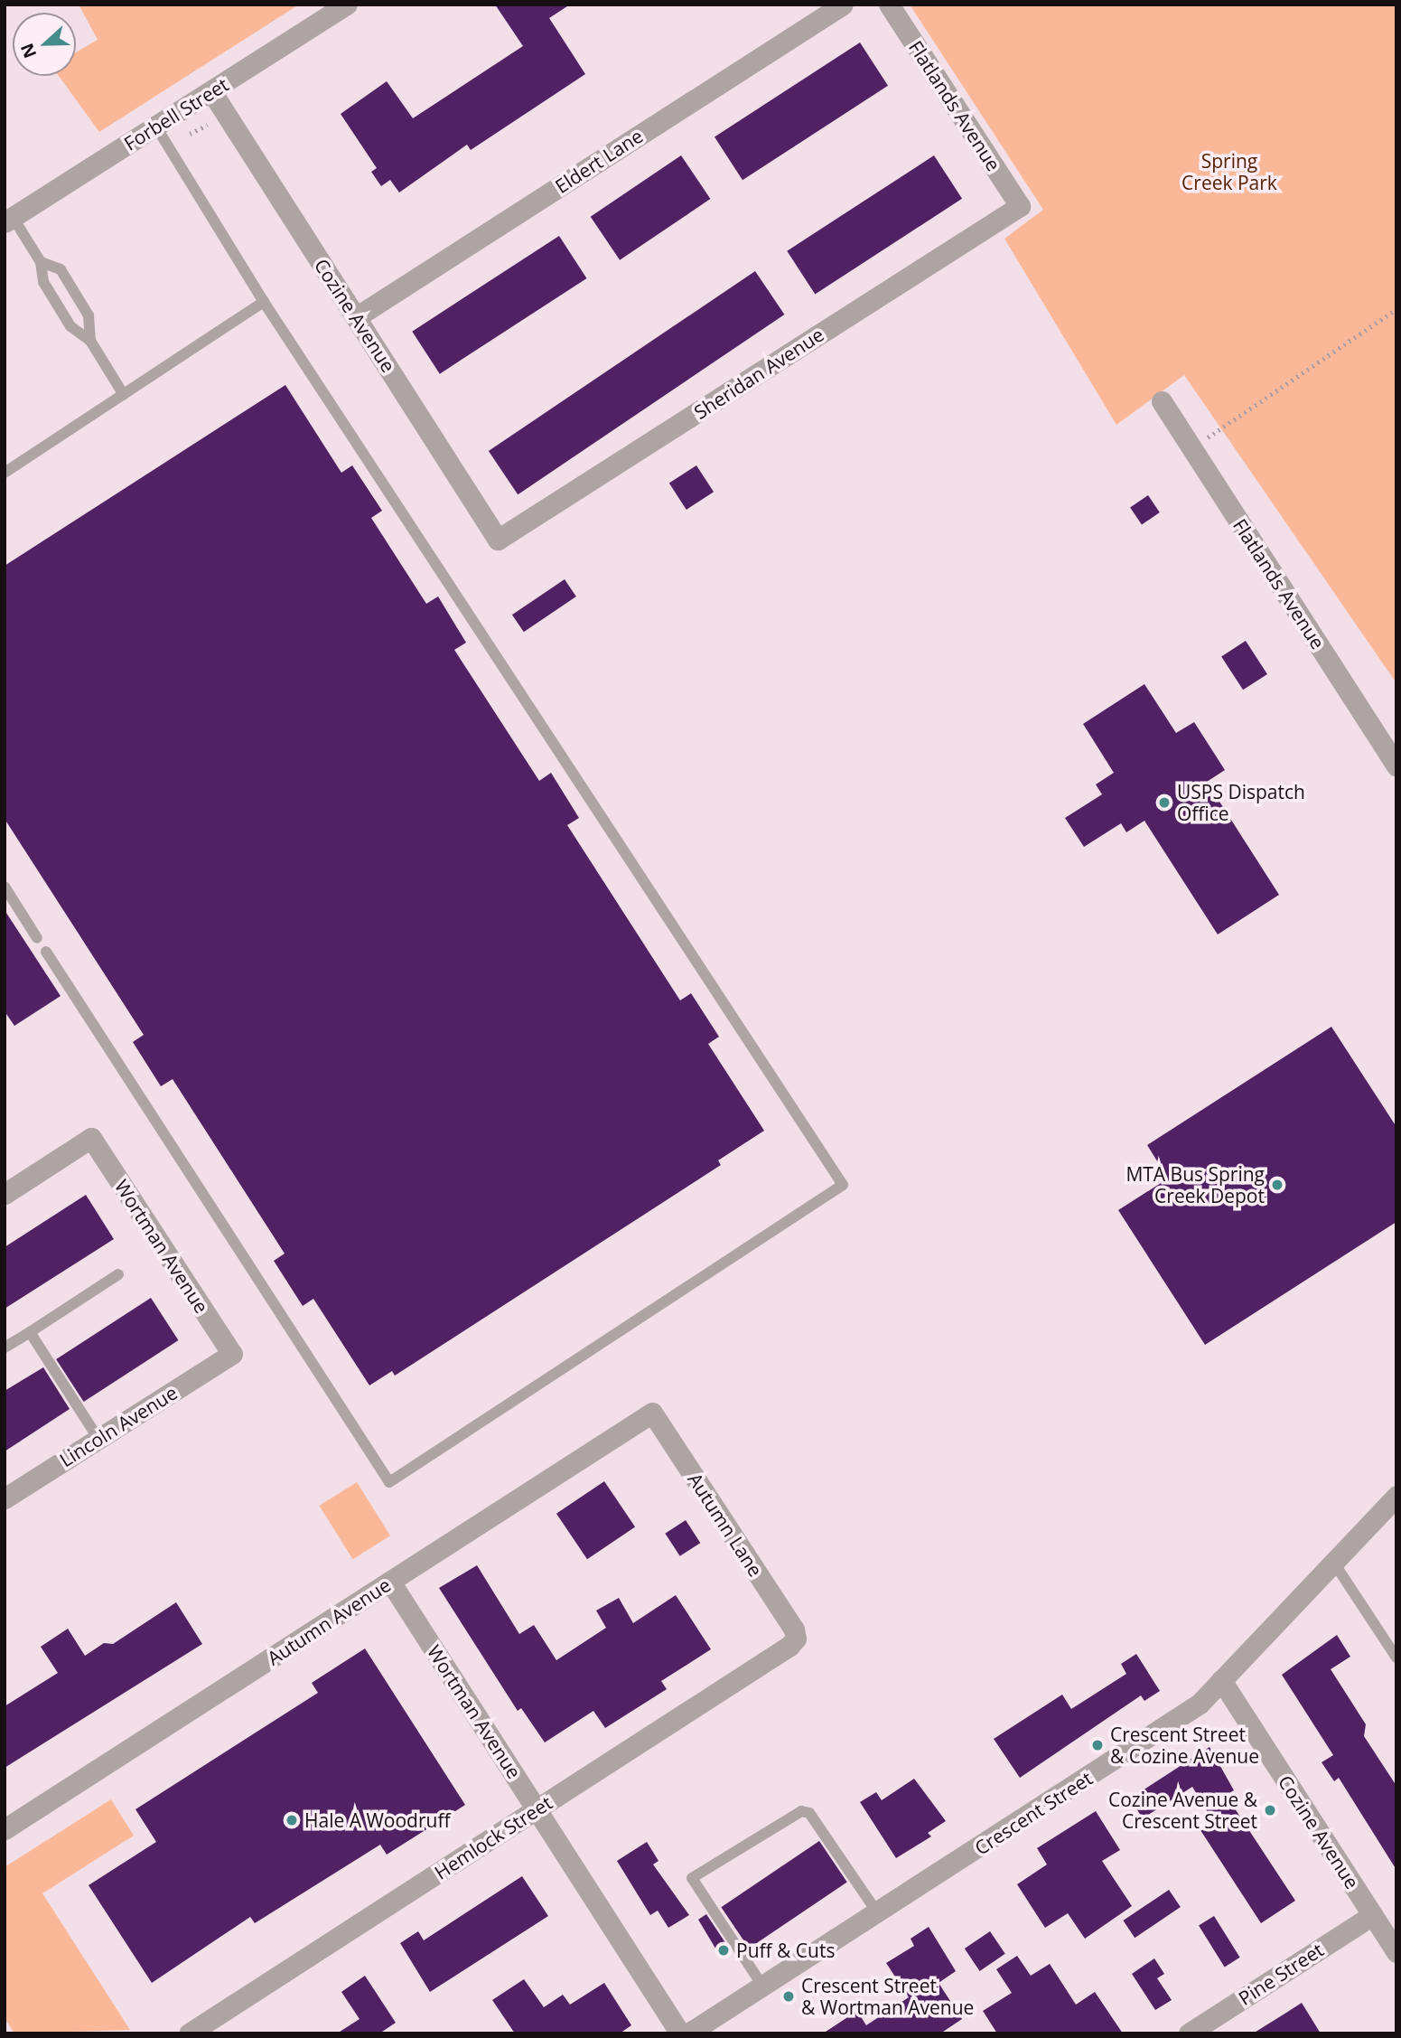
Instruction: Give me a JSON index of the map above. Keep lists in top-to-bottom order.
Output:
{
  "streets": {
    "street": [
      "Flatlands Avenue",
      "Forbell Street",
      "Eldert Lane",
      "Cozine Avenue",
      "Sheridan Avenue",
      "Wortman Avenue",
      "Lincoln Avenue",
      "Autumn Lane",
      "Autumn Avenue",
      "Crescent Street",
      "Hemlock Street",
      "Pine Street"
    ]
  },
  "crossings": [
    ["Flatlands Avenue", "Sheridan Avenue"],
    ["Forbell Street", "Cozine Avenue"],
    ["Eldert Lane", "Cozine Avenue"],
    ["Cozine Avenue", "Sheridan Avenue"],
    ["Cozine Avenue", "Crescent Street"],
    ["Cozine Avenue", "Pine Street"],
    ["Wortman Avenue", "Lincoln Avenue"],
    ["Wortman Avenue", "Autumn Avenue"],
    ["Wortman Avenue", "Hemlock Street"],
    ["Autumn Lane", "Autumn Avenue"],
    ["Autumn Lane", "Hemlock Street"]
  ],
  "parks": ["Spring Creek Park"],
  "places": [
    "USPS Dispatch Office",
    "MTA Bus Spring Creek Depot",
    "Crescent Street & Cozine Avenue",
    "Cozine Avenue & Crescent Street",
    "Hale A Woodruff",
    "Puff & Cuts",
    "Crescent Street & Wortman Avenue"
  ],
  "north": "left"
}
